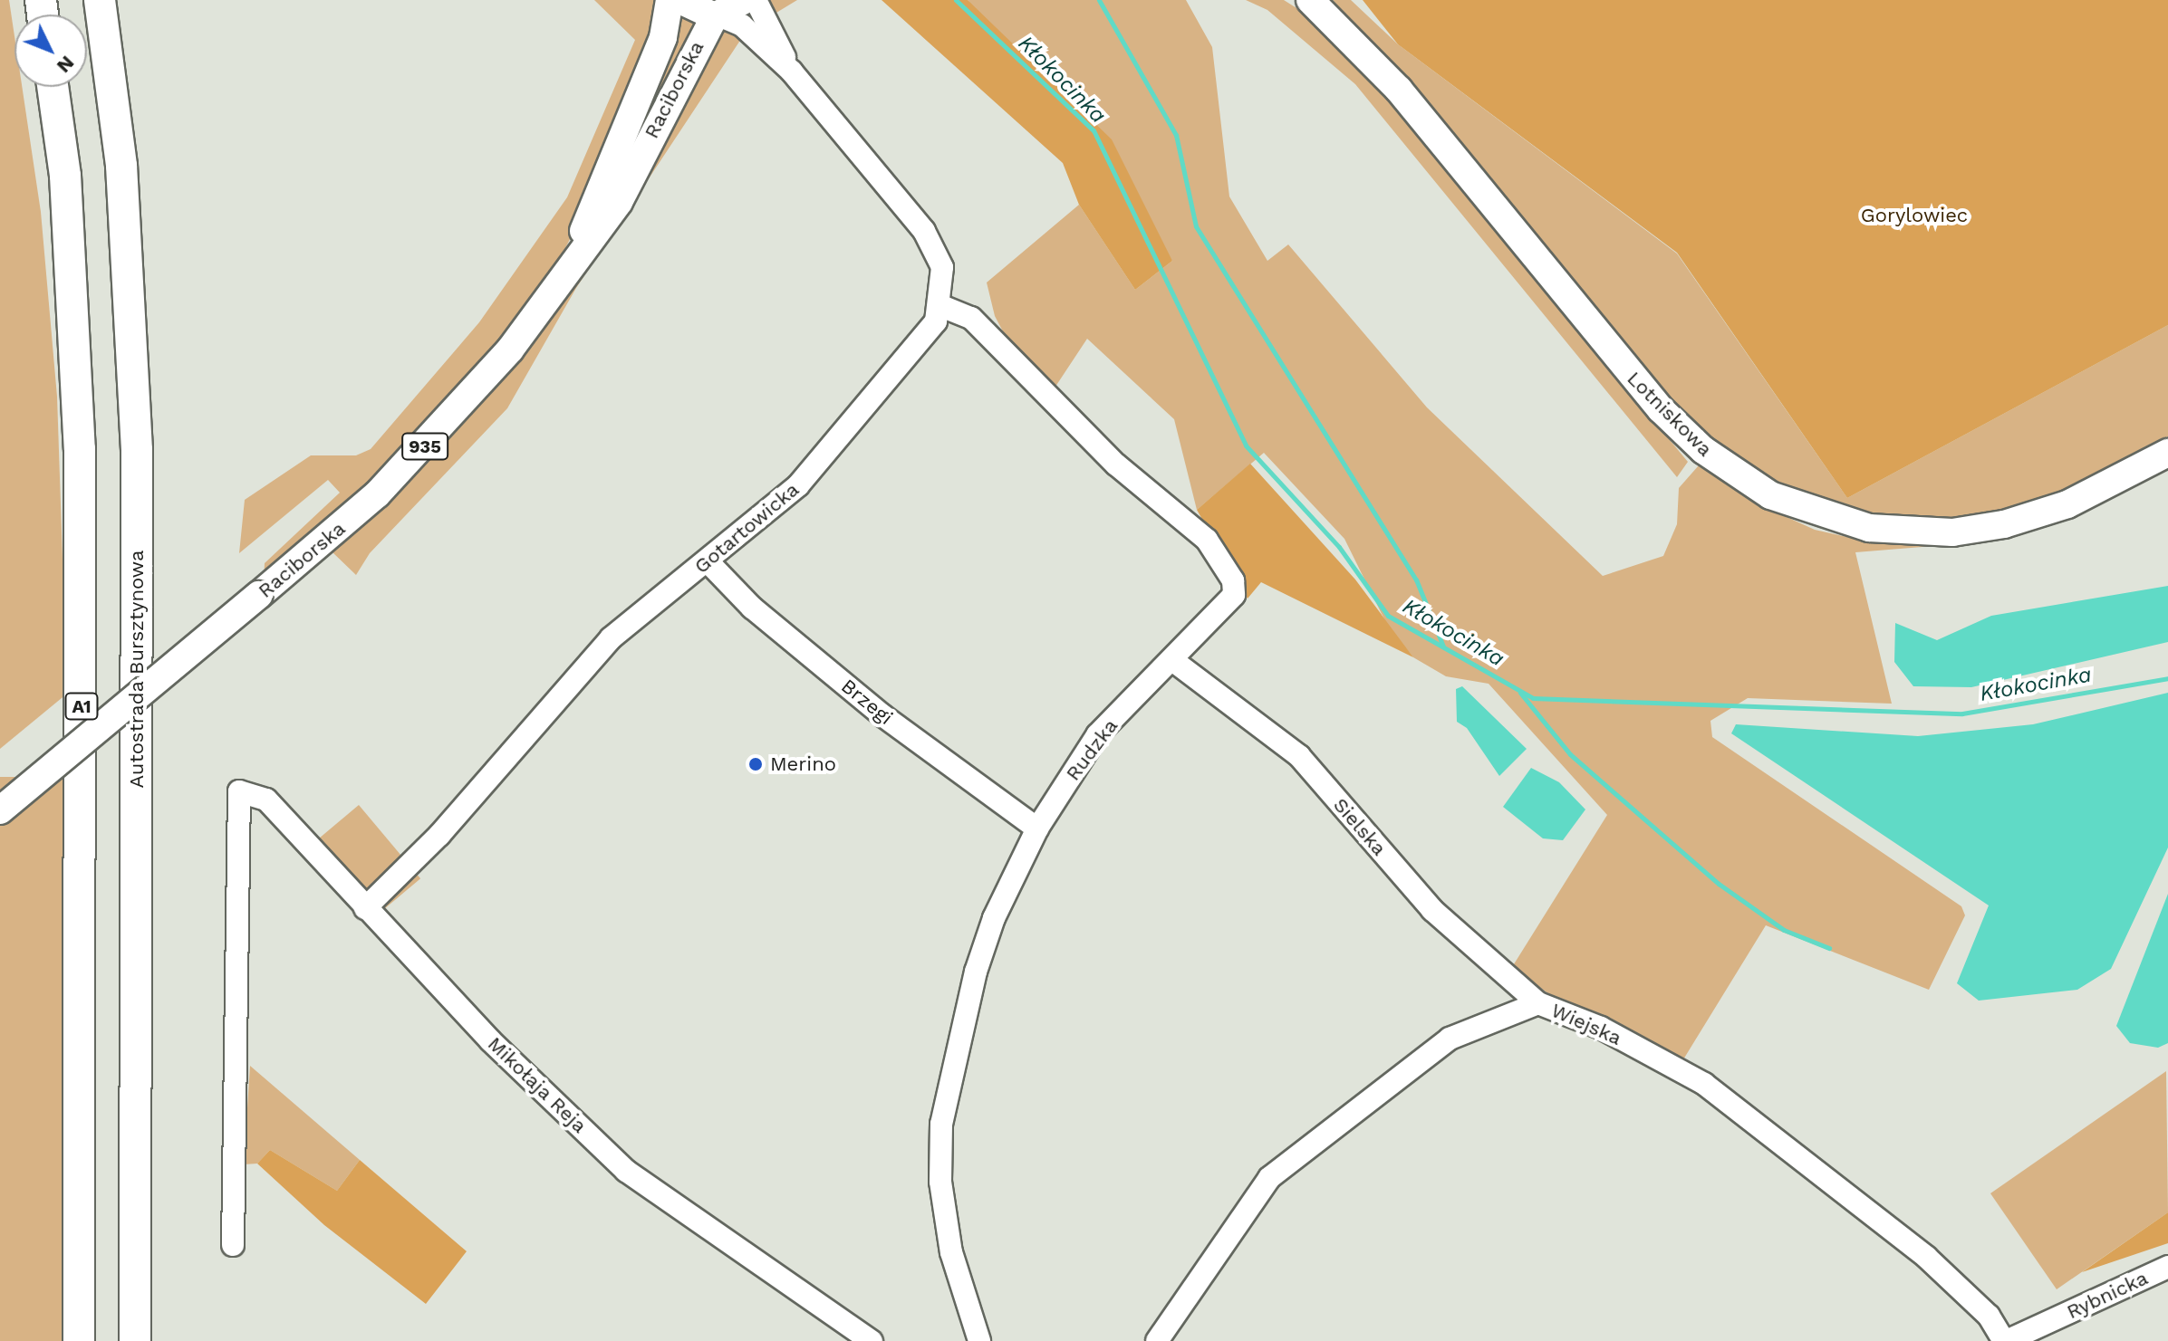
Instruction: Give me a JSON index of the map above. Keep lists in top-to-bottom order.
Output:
{
  "streets": {
    "highway": ["Autostrada Bursztynowa", "A1"],
    "main road": ["Raciborska", "Lotniskowa", "935"],
    "street": [
      "Gotartowicka",
      "Brzegi",
      "Rudzka",
      "Sielska",
      "Wiejska",
      "Mikołaja Reja",
      "Rybnicka"
    ]
  },
  "crossings": [
    ["Raciborska", "935"],
    ["Raciborska", "Gotartowicka"],
    ["935", "Gotartowicka"],
    ["Gotartowicka", "Brzegi"],
    ["Gotartowicka", "Rudzka"],
    ["Gotartowicka", "Mikołaja Reja"],
    ["Brzegi", "Rudzka"],
    ["Rudzka", "Sielska"],
    ["Sielska", "Wiejska"],
    ["Wiejska", "Rybnicka"]
  ],
  "water": ["Kłokocinka"],
  "parks": ["Gorylowiec"],
  "places": ["Merino"],
  "north": "bottom right"
}
